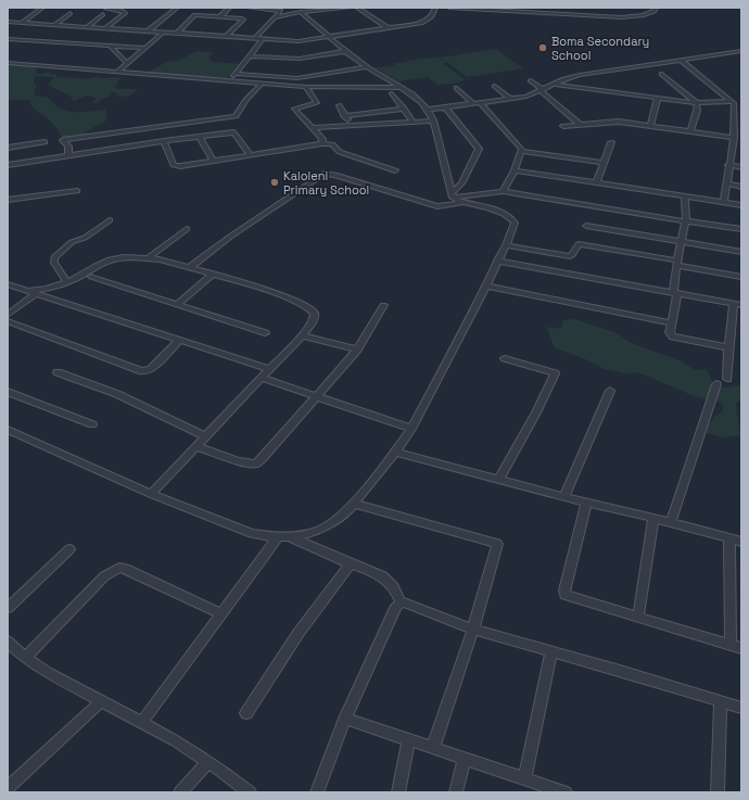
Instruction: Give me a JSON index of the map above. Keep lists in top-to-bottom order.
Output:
{
  "places": ["Boma Secondary School", "Kaloleni Primary School"]
}
